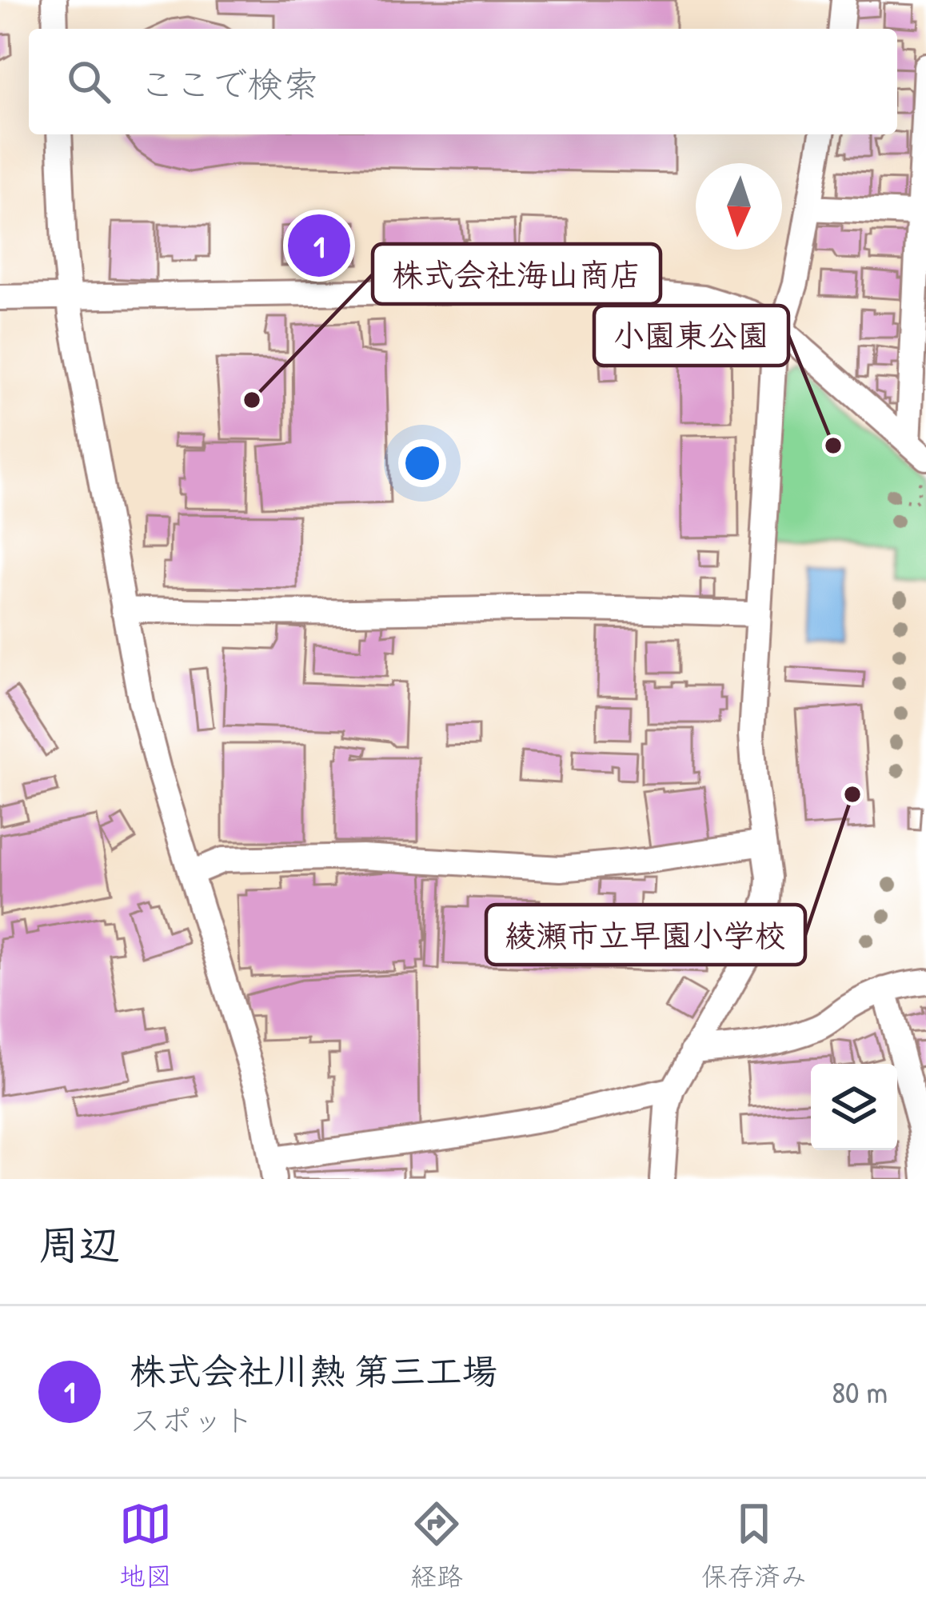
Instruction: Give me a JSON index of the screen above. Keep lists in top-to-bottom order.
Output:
{
  "places": ["株式会社海山商店", "小園東公園", "綾瀬市立早園小学校"],
  "north": "bottom",
  "page": {
    "search": "ここで検索",
    "pins": "1",
    "heading": "周辺",
    "list": [
      {
        "mark": "1",
        "name": "株式会社川熱 第三工場",
        "note": "スポット",
        "value": "80 m"
      }
    ],
    "nav": ["地図", "経路", "保存済み"]
  }
}
